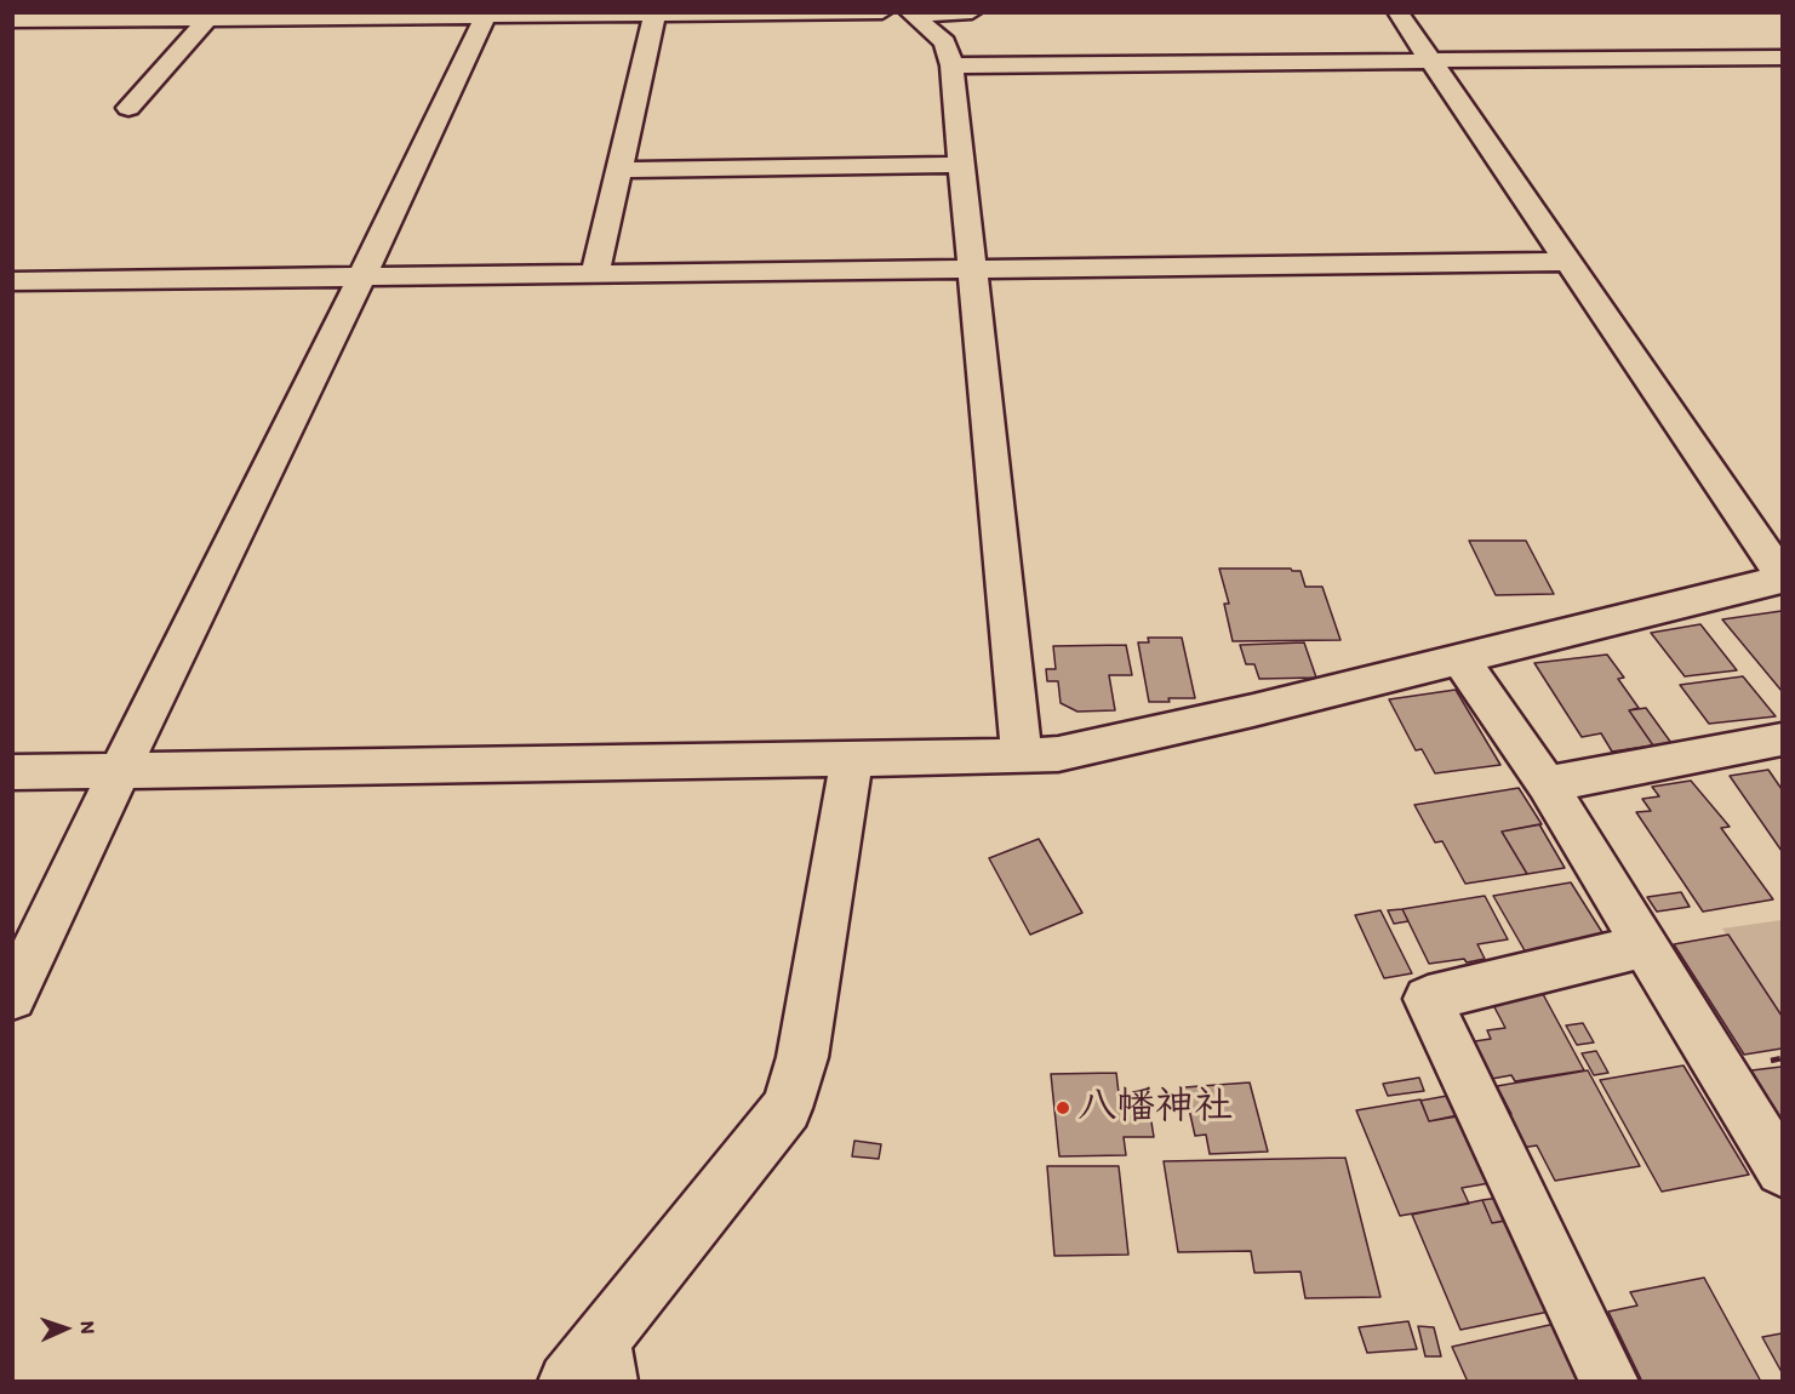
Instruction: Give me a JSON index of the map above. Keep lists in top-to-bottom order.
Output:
{
  "places": ["八幡神社"],
  "north": "right"
}
